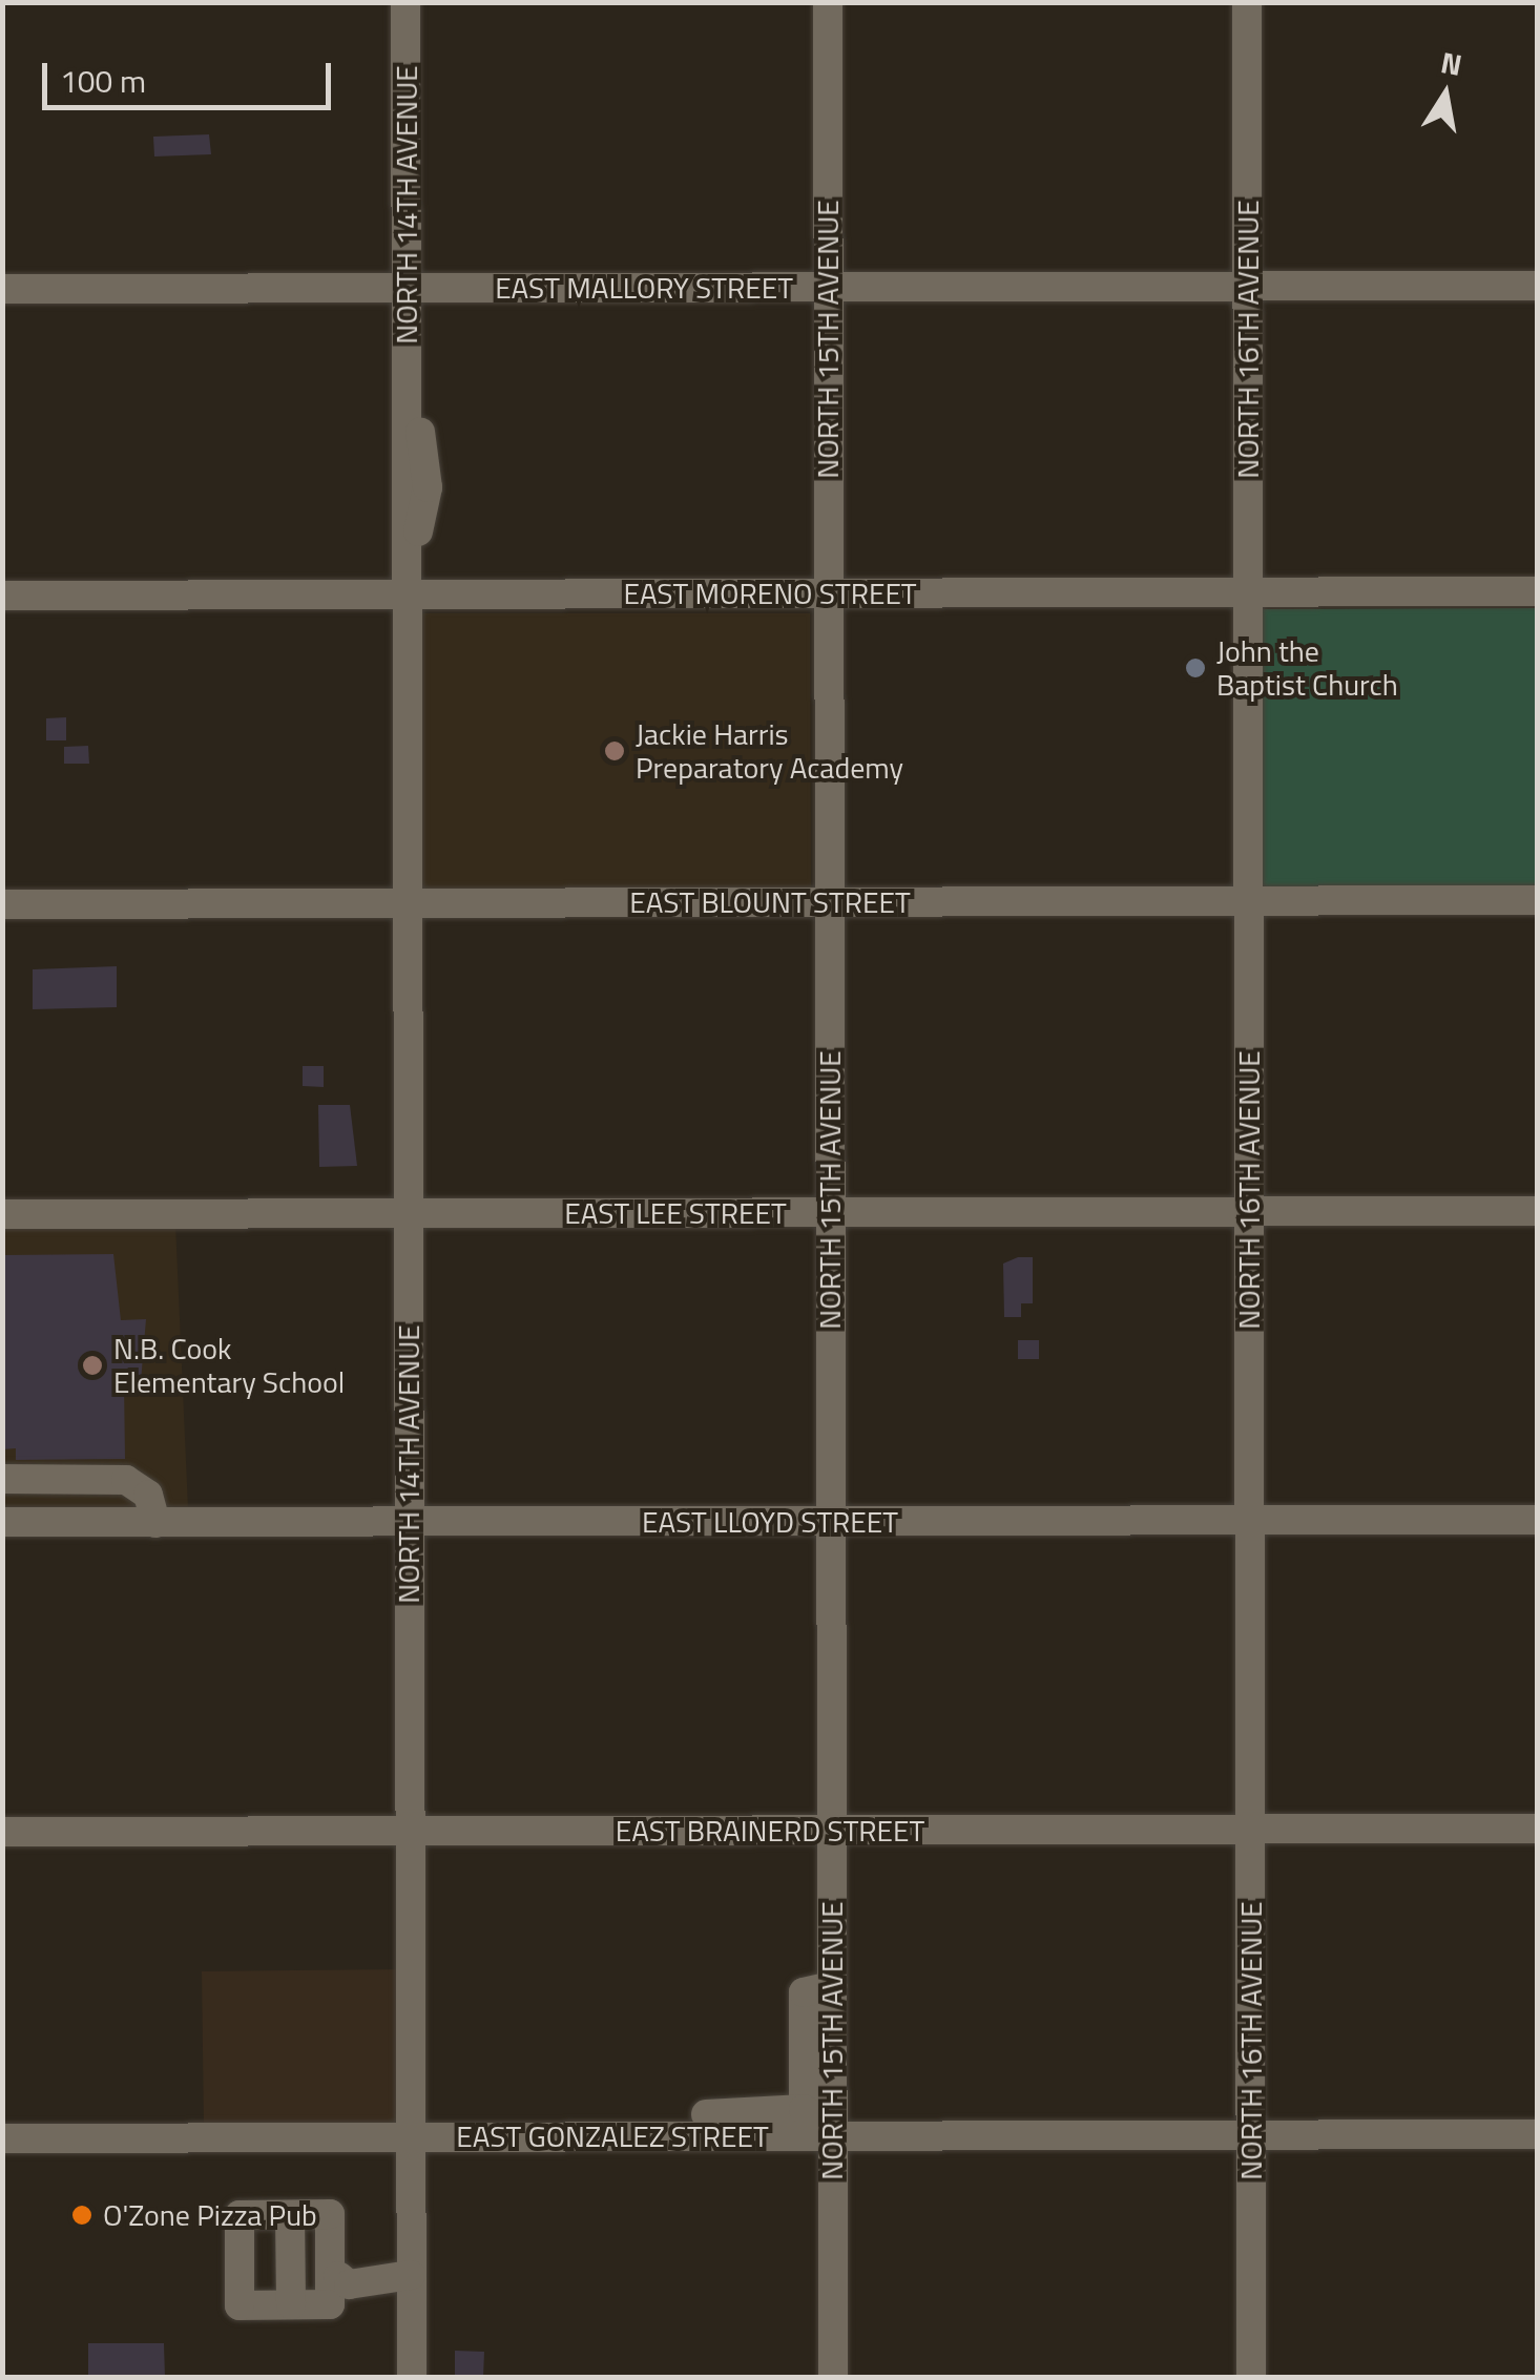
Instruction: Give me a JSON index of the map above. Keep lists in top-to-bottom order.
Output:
{
  "streets": {
    "street": [
      "NORTH 14TH AVENUE",
      "EAST MALLORY STREET",
      "NORTH 15TH AVENUE",
      "NORTH 16TH AVENUE",
      "EAST MORENO STREET",
      "EAST BLOUNT STREET",
      "EAST LEE STREET",
      "EAST LLOYD STREET",
      "EAST BRAINERD STREET",
      "EAST GONZALEZ STREET"
    ]
  },
  "crossings": [
    ["NORTH 14TH AVENUE", "EAST MALLORY STREET"],
    ["NORTH 14TH AVENUE", "EAST MORENO STREET"],
    ["NORTH 14TH AVENUE", "EAST BLOUNT STREET"],
    ["NORTH 14TH AVENUE", "EAST LEE STREET"],
    ["NORTH 14TH AVENUE", "EAST LLOYD STREET"],
    ["NORTH 14TH AVENUE", "EAST BRAINERD STREET"],
    ["NORTH 14TH AVENUE", "EAST GONZALEZ STREET"],
    ["EAST MALLORY STREET", "NORTH 15TH AVENUE"],
    ["EAST MALLORY STREET", "NORTH 16TH AVENUE"],
    ["NORTH 15TH AVENUE", "EAST MORENO STREET"],
    ["NORTH 15TH AVENUE", "EAST BLOUNT STREET"],
    ["NORTH 15TH AVENUE", "EAST LEE STREET"],
    ["NORTH 15TH AVENUE", "EAST LLOYD STREET"],
    ["NORTH 15TH AVENUE", "EAST BRAINERD STREET"],
    ["NORTH 15TH AVENUE", "EAST GONZALEZ STREET"],
    ["NORTH 16TH AVENUE", "EAST MORENO STREET"],
    ["NORTH 16TH AVENUE", "EAST BLOUNT STREET"],
    ["NORTH 16TH AVENUE", "EAST LEE STREET"],
    ["NORTH 16TH AVENUE", "EAST LLOYD STREET"],
    ["NORTH 16TH AVENUE", "EAST BRAINERD STREET"],
    ["NORTH 16TH AVENUE", "EAST GONZALEZ STREET"]
  ],
  "places": [
    "John the Baptist Church",
    "Jackie Harris Preparatory Academy",
    "N.B. Cook Elementary School",
    "O'Zone Pizza Pub"
  ],
  "scale_bar": "100 m",
  "north": "top"
}
